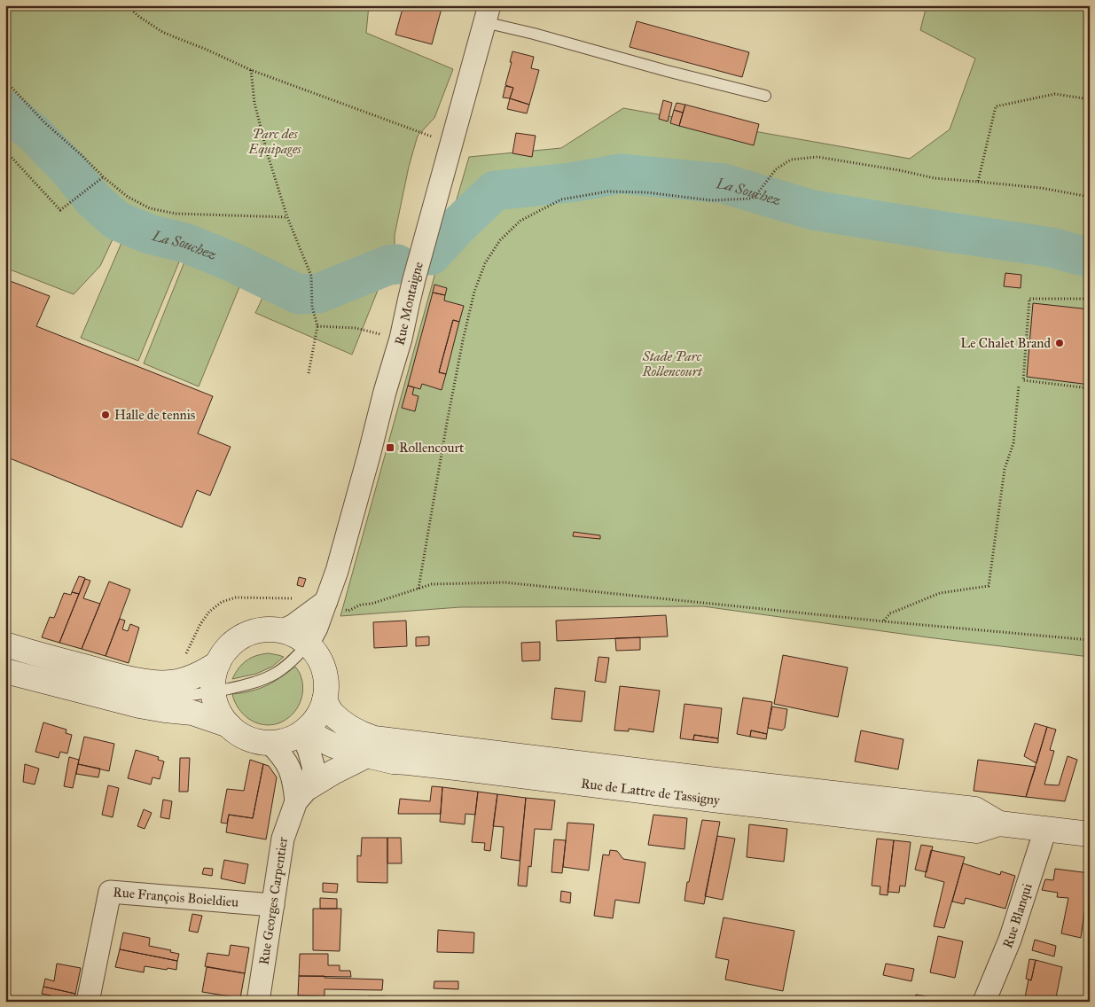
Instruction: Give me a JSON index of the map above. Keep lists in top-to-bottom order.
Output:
{
  "streets": {
    "main road": ["Rue de Lattre de Tassigny"],
    "street": [
      "Rue Montaigne",
      "Rue François Boieldieu",
      "Rue Georges Carpentier",
      "Rue Blanqui"
    ]
  },
  "crossings": [
    ["Rue de Lattre de Tassigny", "Rue Georges Carpentier"],
    ["Rue de Lattre de Tassigny", "Rue Blanqui"],
    ["Rue François Boieldieu", "Rue Georges Carpentier"]
  ],
  "water": ["La Souchez"],
  "parks": ["Parc des Equipages", "Stade Parc Rollencourt"],
  "places": {
    "other": ["Le Chalet Brand", "Halle de tennis"],
    "transit": ["Rollencourt"]
  }
}
